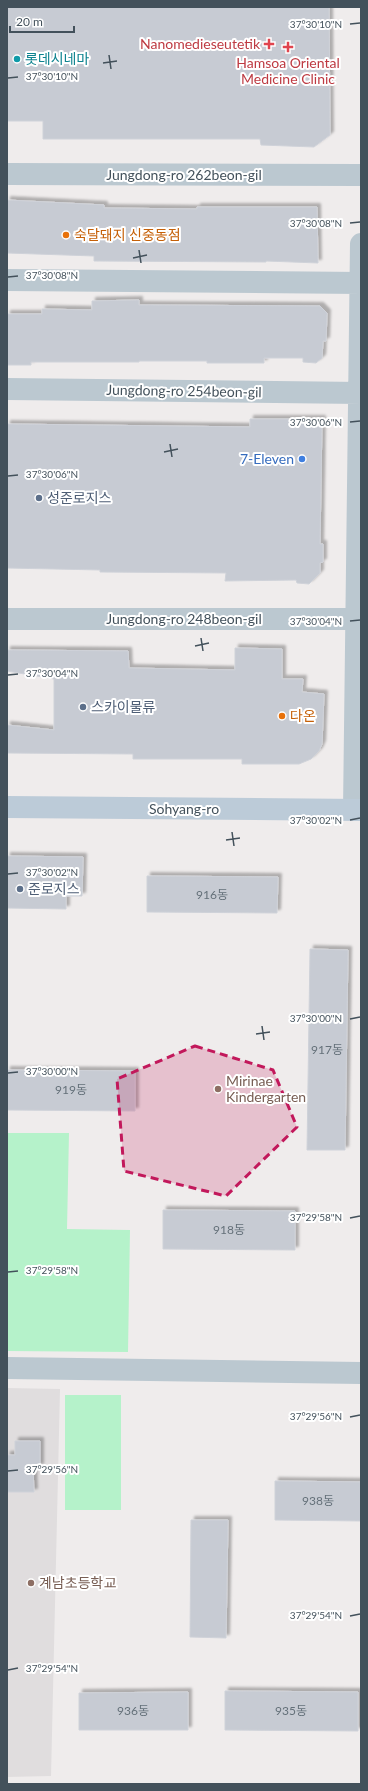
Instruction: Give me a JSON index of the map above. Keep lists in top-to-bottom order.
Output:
{
  "streets": {
    "street": [
      "Jungdong-ro 262beon-gil",
      "Jungdong-ro 254beon-gil",
      "Jungdong-ro 248beon-gil",
      "Sohyang-ro"
    ]
  },
  "places": {
    "health": ["Nanomedieseutetik", "Hamsoa Oriental Medicine Clinic"],
    "other": [
      "롯데시네마",
      "숙달돼지 신중동점",
      "7-Eleven",
      "성준로지스",
      "스카이물류",
      "다온",
      "준로지스",
      "Mirinae Kindergarten",
      "계남초등학교"
    ]
  },
  "house_numbers": [
    "916동",
    "917동",
    "919동",
    "918동",
    "938동",
    "936동",
    "935동"
  ],
  "scale_bar": "20 m",
  "coordinates": [
    "37°30'10\"N",
    "37°30'08\"N",
    "37°30'06\"N",
    "37°30'04\"N",
    "37°30'02\"N",
    "37°30'00\"N",
    "37°29'58\"N",
    "37°29'56\"N",
    "37°29'54\"N"
  ]
}
